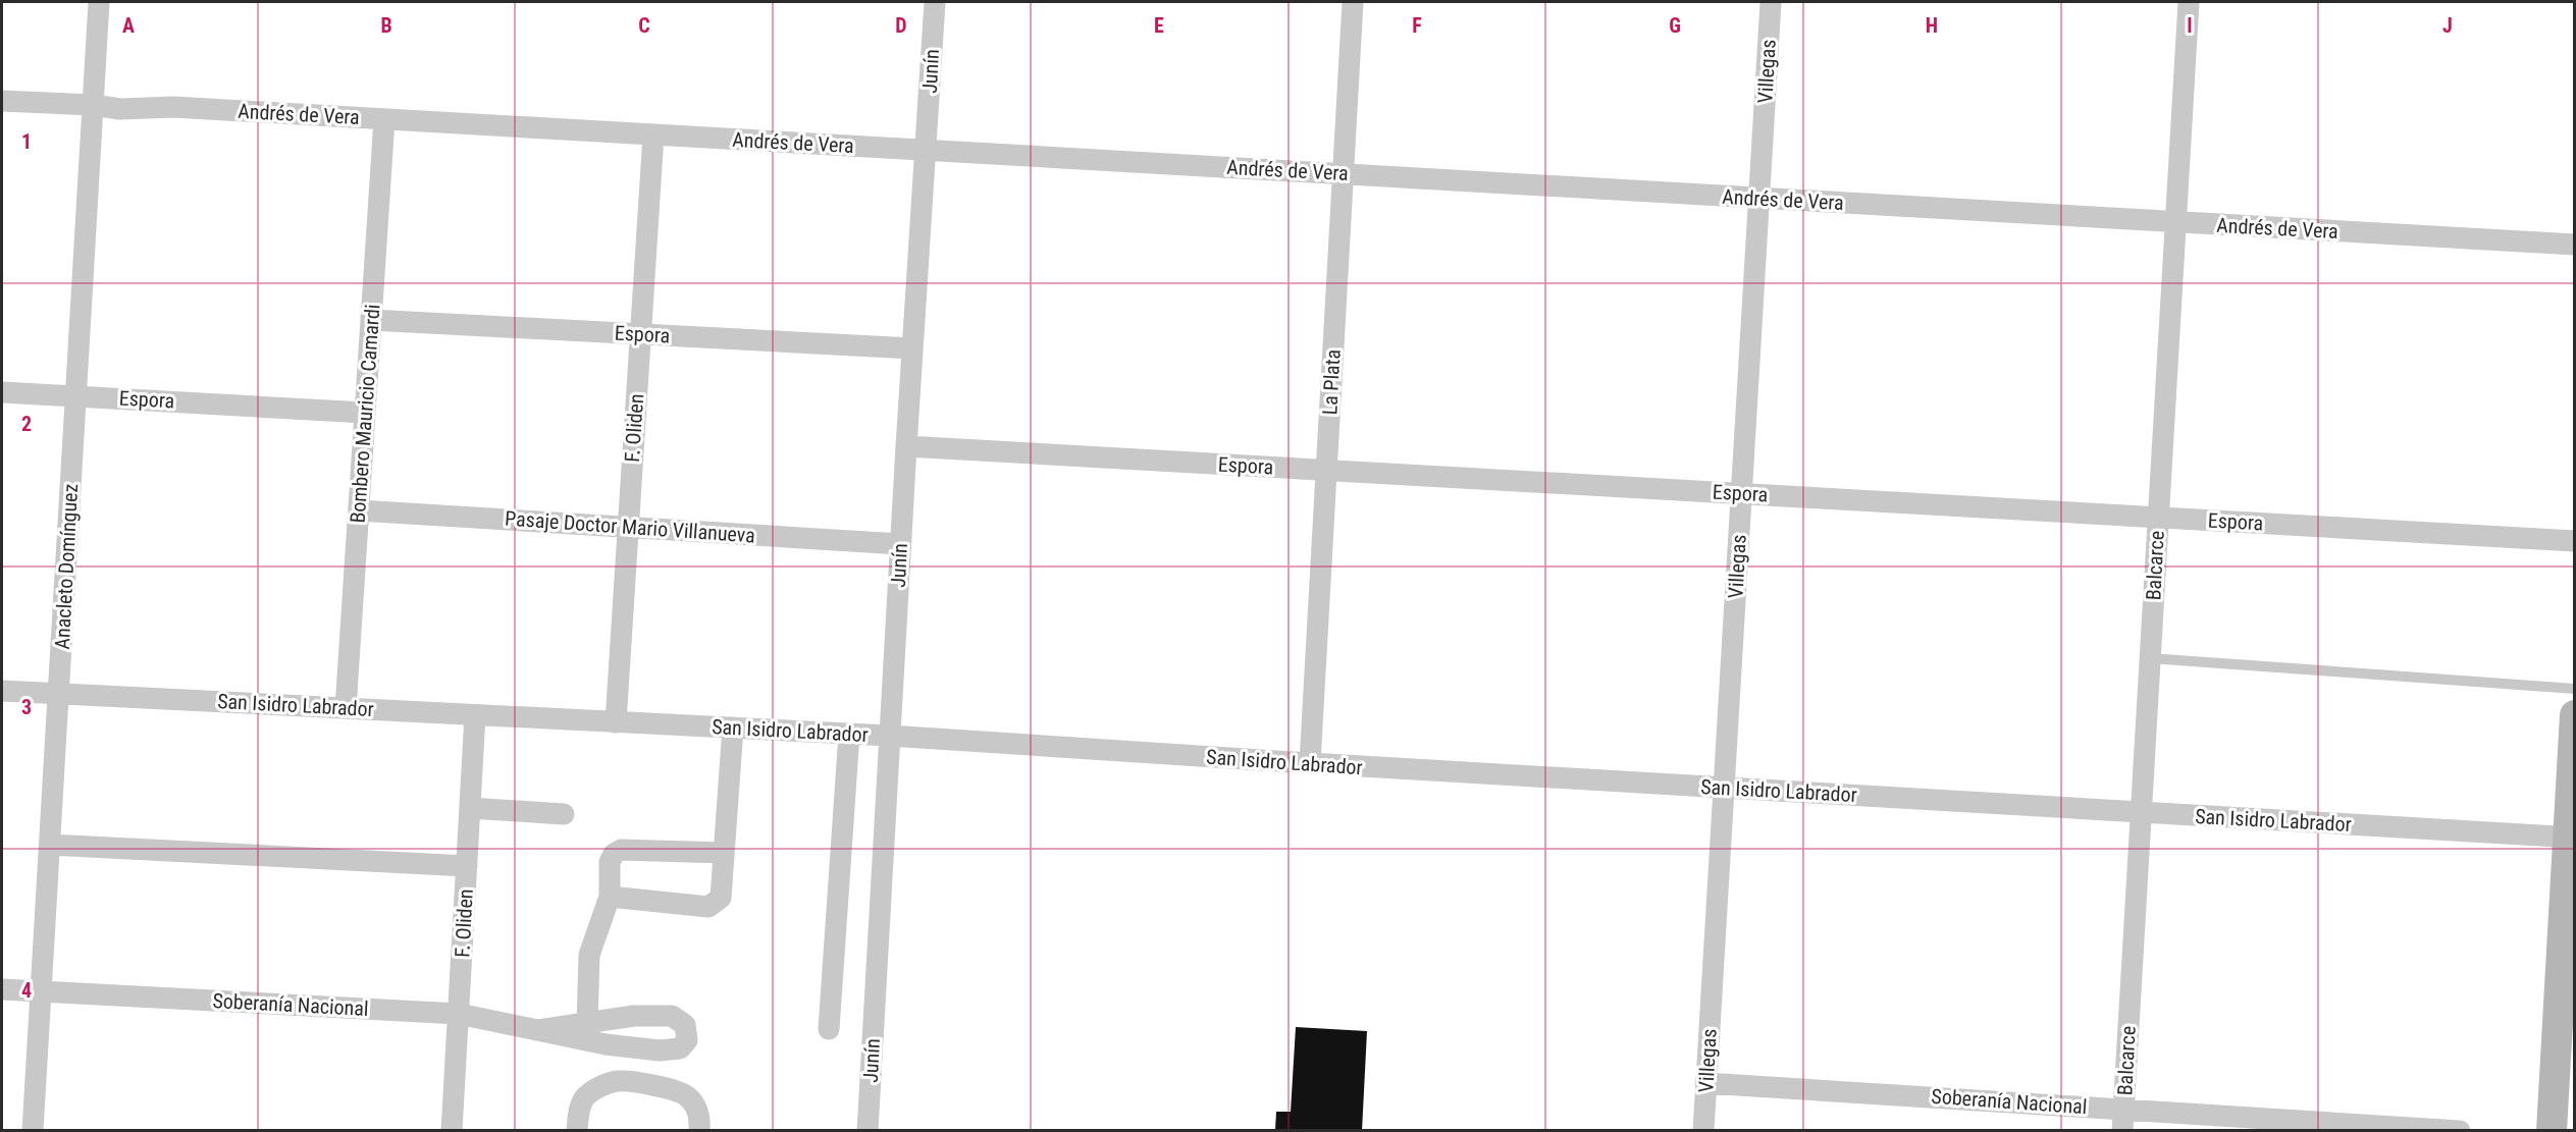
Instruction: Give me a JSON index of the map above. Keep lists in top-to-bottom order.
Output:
{
  "streets": {
    "street": [
      "Junín",
      "Villegas",
      "Andrés de Vera",
      "Espora",
      "La Plata",
      "Bombero Mauricio Camardi",
      "F. Oliden",
      "Pasaje Doctor Mario Villanueva",
      "Balcarce",
      "Anacleto Domínguez",
      "San Isidro Labrador",
      "Soberanía Nacional"
    ]
  },
  "crossings": [
    ["Junín", "Andrés de Vera"],
    ["Junín", "Espora"],
    ["Junín", "Pasaje Doctor Mario Villanueva"],
    ["Junín", "San Isidro Labrador"],
    ["Villegas", "Andrés de Vera"],
    ["Villegas", "Espora"],
    ["Villegas", "San Isidro Labrador"],
    ["Villegas", "Soberanía Nacional"],
    ["Andrés de Vera", "La Plata"],
    ["Andrés de Vera", "Bombero Mauricio Camardi"],
    ["Andrés de Vera", "F. Oliden"],
    ["Andrés de Vera", "Balcarce"],
    ["Andrés de Vera", "Anacleto Domínguez"],
    ["Espora", "La Plata"],
    ["Espora", "Bombero Mauricio Camardi"],
    ["Espora", "F. Oliden"],
    ["Espora", "Balcarce"],
    ["Espora", "Anacleto Domínguez"],
    ["La Plata", "San Isidro Labrador"],
    ["Bombero Mauricio Camardi", "Pasaje Doctor Mario Villanueva"],
    ["Bombero Mauricio Camardi", "San Isidro Labrador"],
    ["F. Oliden", "Pasaje Doctor Mario Villanueva"],
    ["F. Oliden", "San Isidro Labrador"],
    ["F. Oliden", "Soberanía Nacional"],
    ["Balcarce", "San Isidro Labrador"],
    ["Balcarce", "Soberanía Nacional"],
    ["Anacleto Domínguez", "San Isidro Labrador"],
    ["Anacleto Domínguez", "Soberanía Nacional"]
  ],
  "grid": {
    "columns": [
      "A",
      "B",
      "C",
      "D",
      "E",
      "F",
      "G",
      "H",
      "I",
      "J"
    ],
    "rows": [
      "1",
      "2",
      "3",
      "4"
    ]
  }
}
